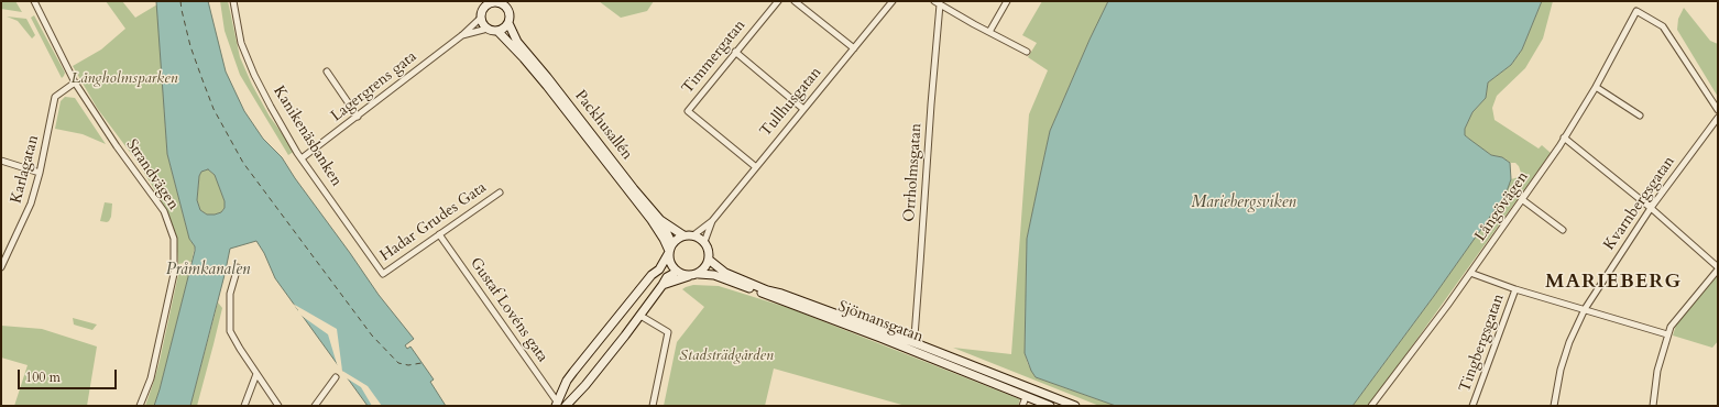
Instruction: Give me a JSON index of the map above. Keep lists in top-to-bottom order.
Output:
{
  "streets": {
    "street": [
      "Timmergatan",
      "Lagergrens gata",
      "Tullhusgatan",
      "Packhusallén",
      "Kanikenäsbanken",
      "Karlagatan",
      "Orrholmsgatan",
      "Strandvägen",
      "Kvarnbergsgatan",
      "Långövägen",
      "Hadar Grudes Gata",
      "Gustaf Lovéns gata",
      "Sjömansgatan",
      "Tingbergsgatan"
    ]
  },
  "crossings": [
    ["Timmergatan", "Tullhusgatan"],
    ["Lagergrens gata", "Packhusallén"],
    ["Lagergrens gata", "Kanikenäsbanken"],
    ["Tullhusgatan", "Packhusallén"],
    ["Tullhusgatan", "Sjömansgatan"],
    ["Packhusallén", "Sjömansgatan"],
    ["Kanikenäsbanken", "Hadar Grudes Gata"],
    ["Karlagatan", "Strandvägen"],
    ["Orrholmsgatan", "Sjömansgatan"],
    ["Hadar Grudes Gata", "Gustaf Lovéns gata"]
  ],
  "districts": ["MARIEBERG"],
  "water": ["Mariebergsviken", "Pråmkanalen"],
  "parks": ["Långholmsparken", "Stadsträdgården"],
  "scale_bar": "100 m"
}
